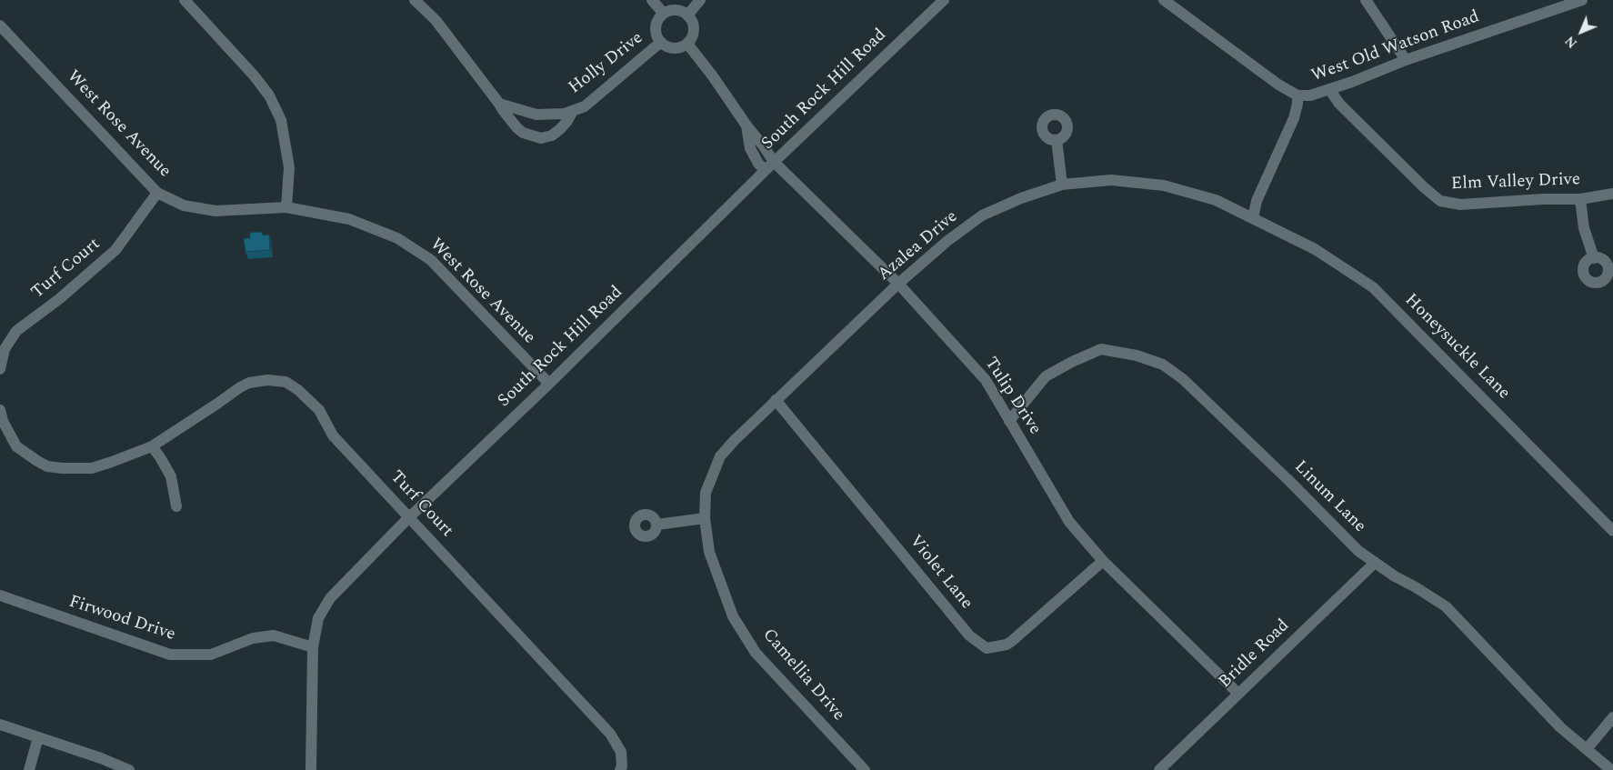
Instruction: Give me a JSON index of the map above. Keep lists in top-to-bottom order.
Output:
{
  "streets": {
    "street": [
      "West Old Watson Road",
      "Holly Drive",
      "South Rock Hill Road",
      "West Rose Avenue",
      "Elm Valley Drive",
      "Azalea Drive",
      "Turf Court",
      "Honeysuckle Lane",
      "Tulip Drive",
      "Linum Lane",
      "Violet Lane",
      "Firwood Drive",
      "Bridle Road",
      "Camellia Drive"
    ]
  },
  "crossings": [
    ["West Old Watson Road", "Elm Valley Drive"],
    ["Holly Drive", "Tulip Drive"],
    ["South Rock Hill Road", "West Rose Avenue"],
    ["South Rock Hill Road", "Turf Court"],
    ["South Rock Hill Road", "Tulip Drive"],
    ["South Rock Hill Road", "Firwood Drive"],
    ["West Rose Avenue", "Turf Court"],
    ["Azalea Drive", "Honeysuckle Lane"],
    ["Azalea Drive", "Tulip Drive"],
    ["Azalea Drive", "Violet Lane"],
    ["Azalea Drive", "Camellia Drive"],
    ["Tulip Drive", "Linum Lane"],
    ["Tulip Drive", "Violet Lane"],
    ["Tulip Drive", "Bridle Road"],
    ["Linum Lane", "Bridle Road"]
  ],
  "north": "bottom left"
}
